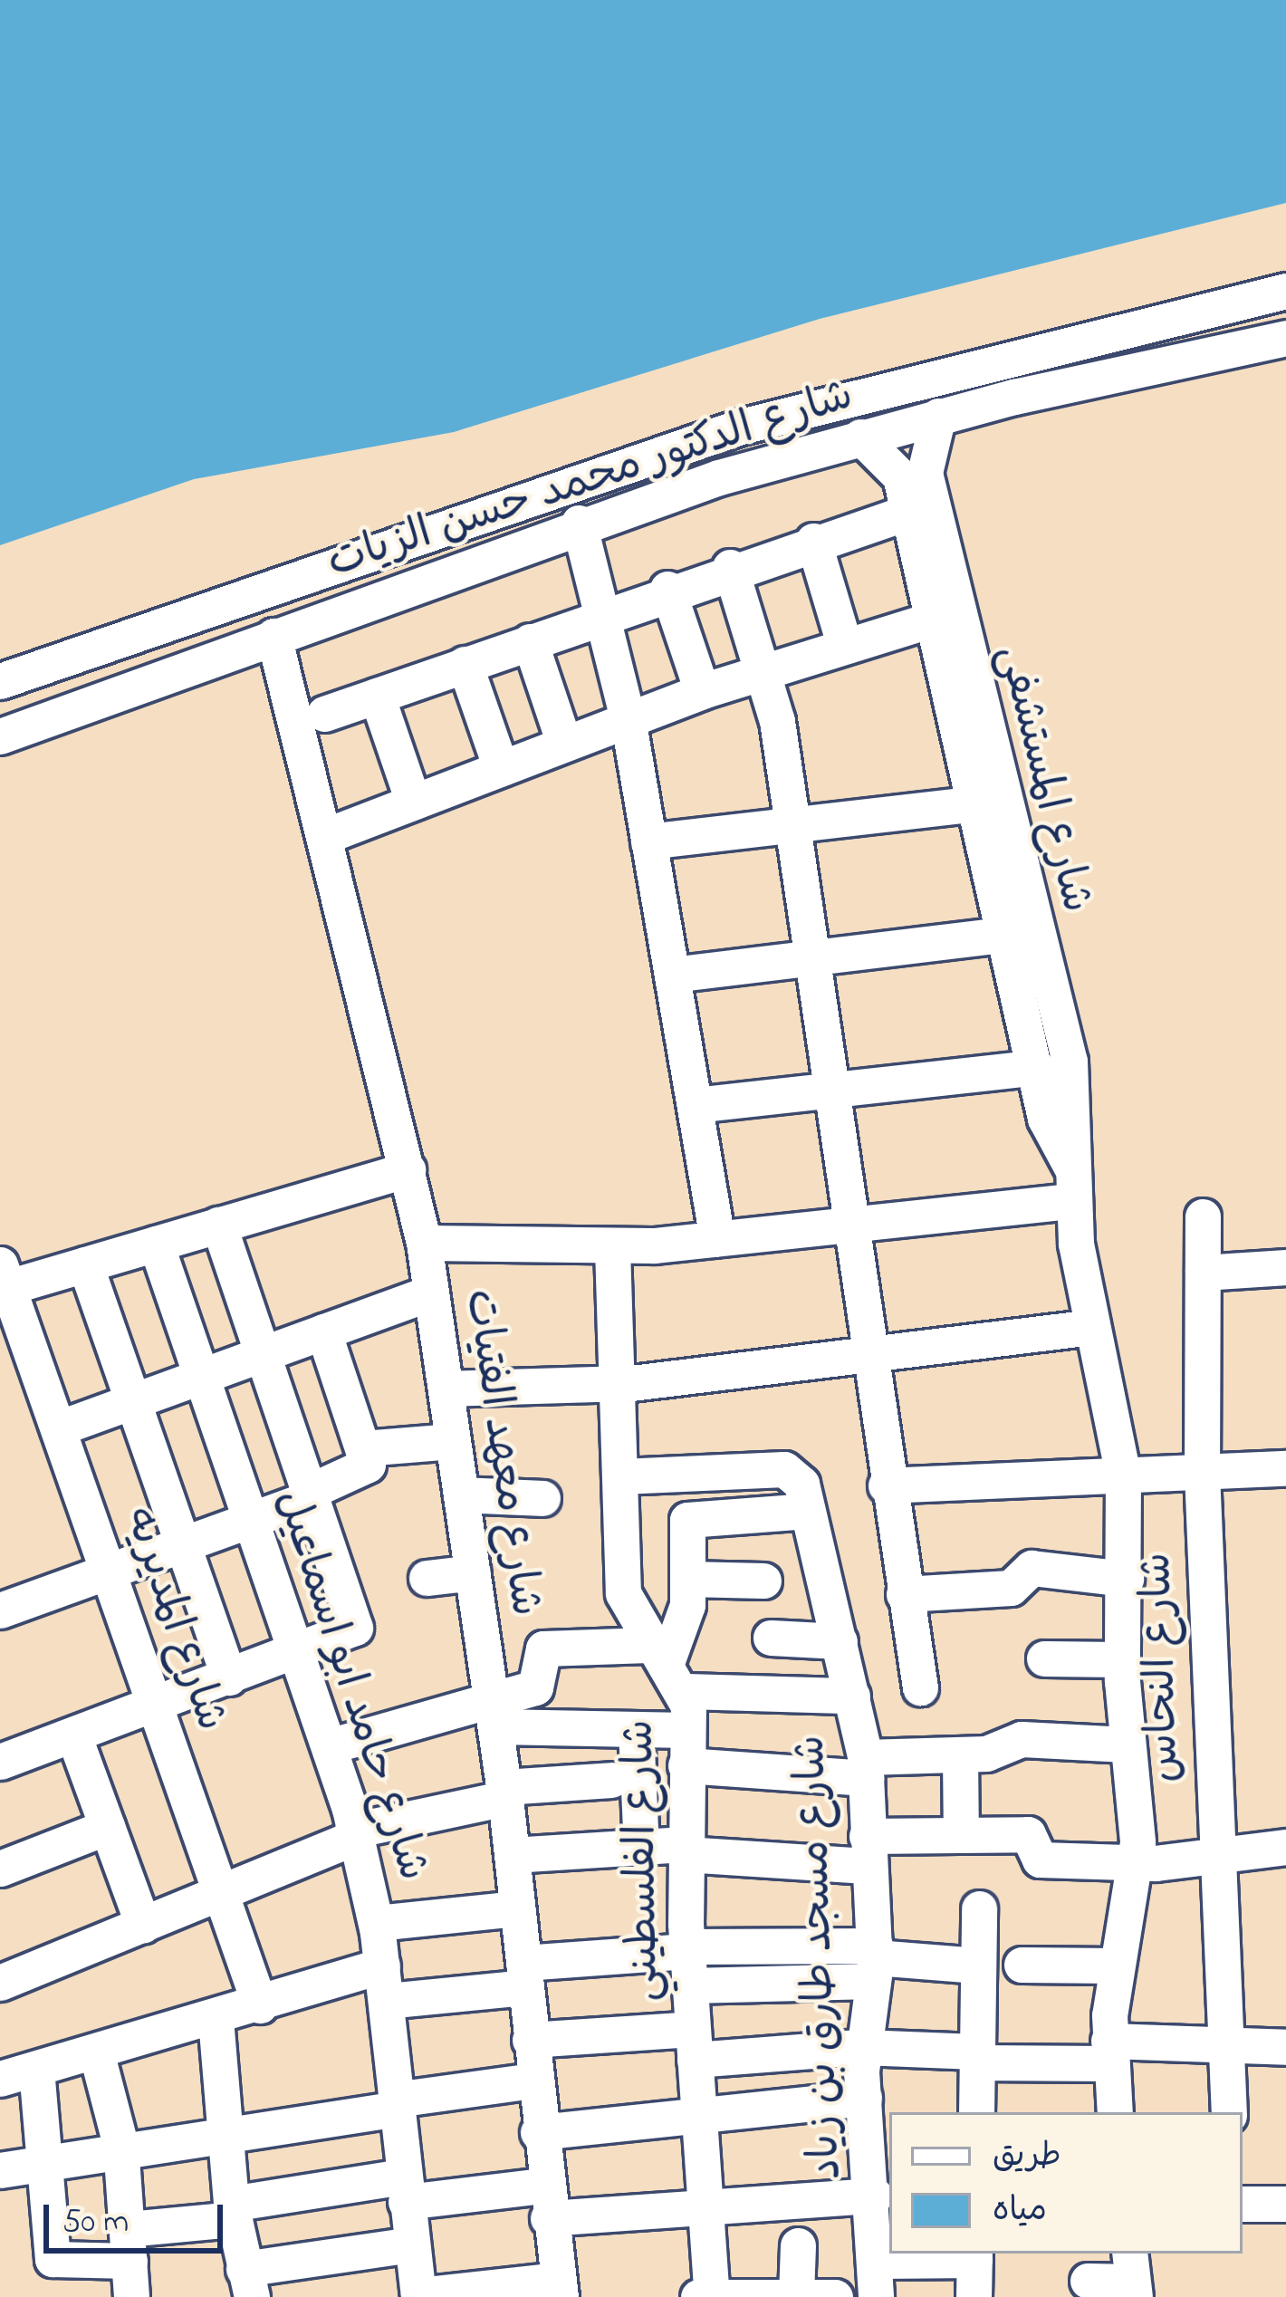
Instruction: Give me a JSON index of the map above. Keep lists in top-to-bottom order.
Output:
{
  "streets": {
    "street": [
      "شارع الدكتور محمد حسن الزيات",
      "شارع المستشفى",
      "شارع معهد الفتيات",
      "شارع المديريه",
      "شارع النحاس",
      "شارع حامد ابو اسماعيل",
      "شارع الفلسطيني",
      "شارع مسجد طارق بن زياد"
    ]
  },
  "crossings": [
    ["شارع الدكتور محمد حسن الزيات", "شارع المستشفى"],
    ["شارع الدكتور محمد حسن الزيات", "شارع معهد الفتيات"],
    ["شارع الفلسطيني", "شارع مسجد طارق بن زياد"]
  ],
  "legend": ["طريق", "مياه"],
  "scale_bar": "50 m"
}
